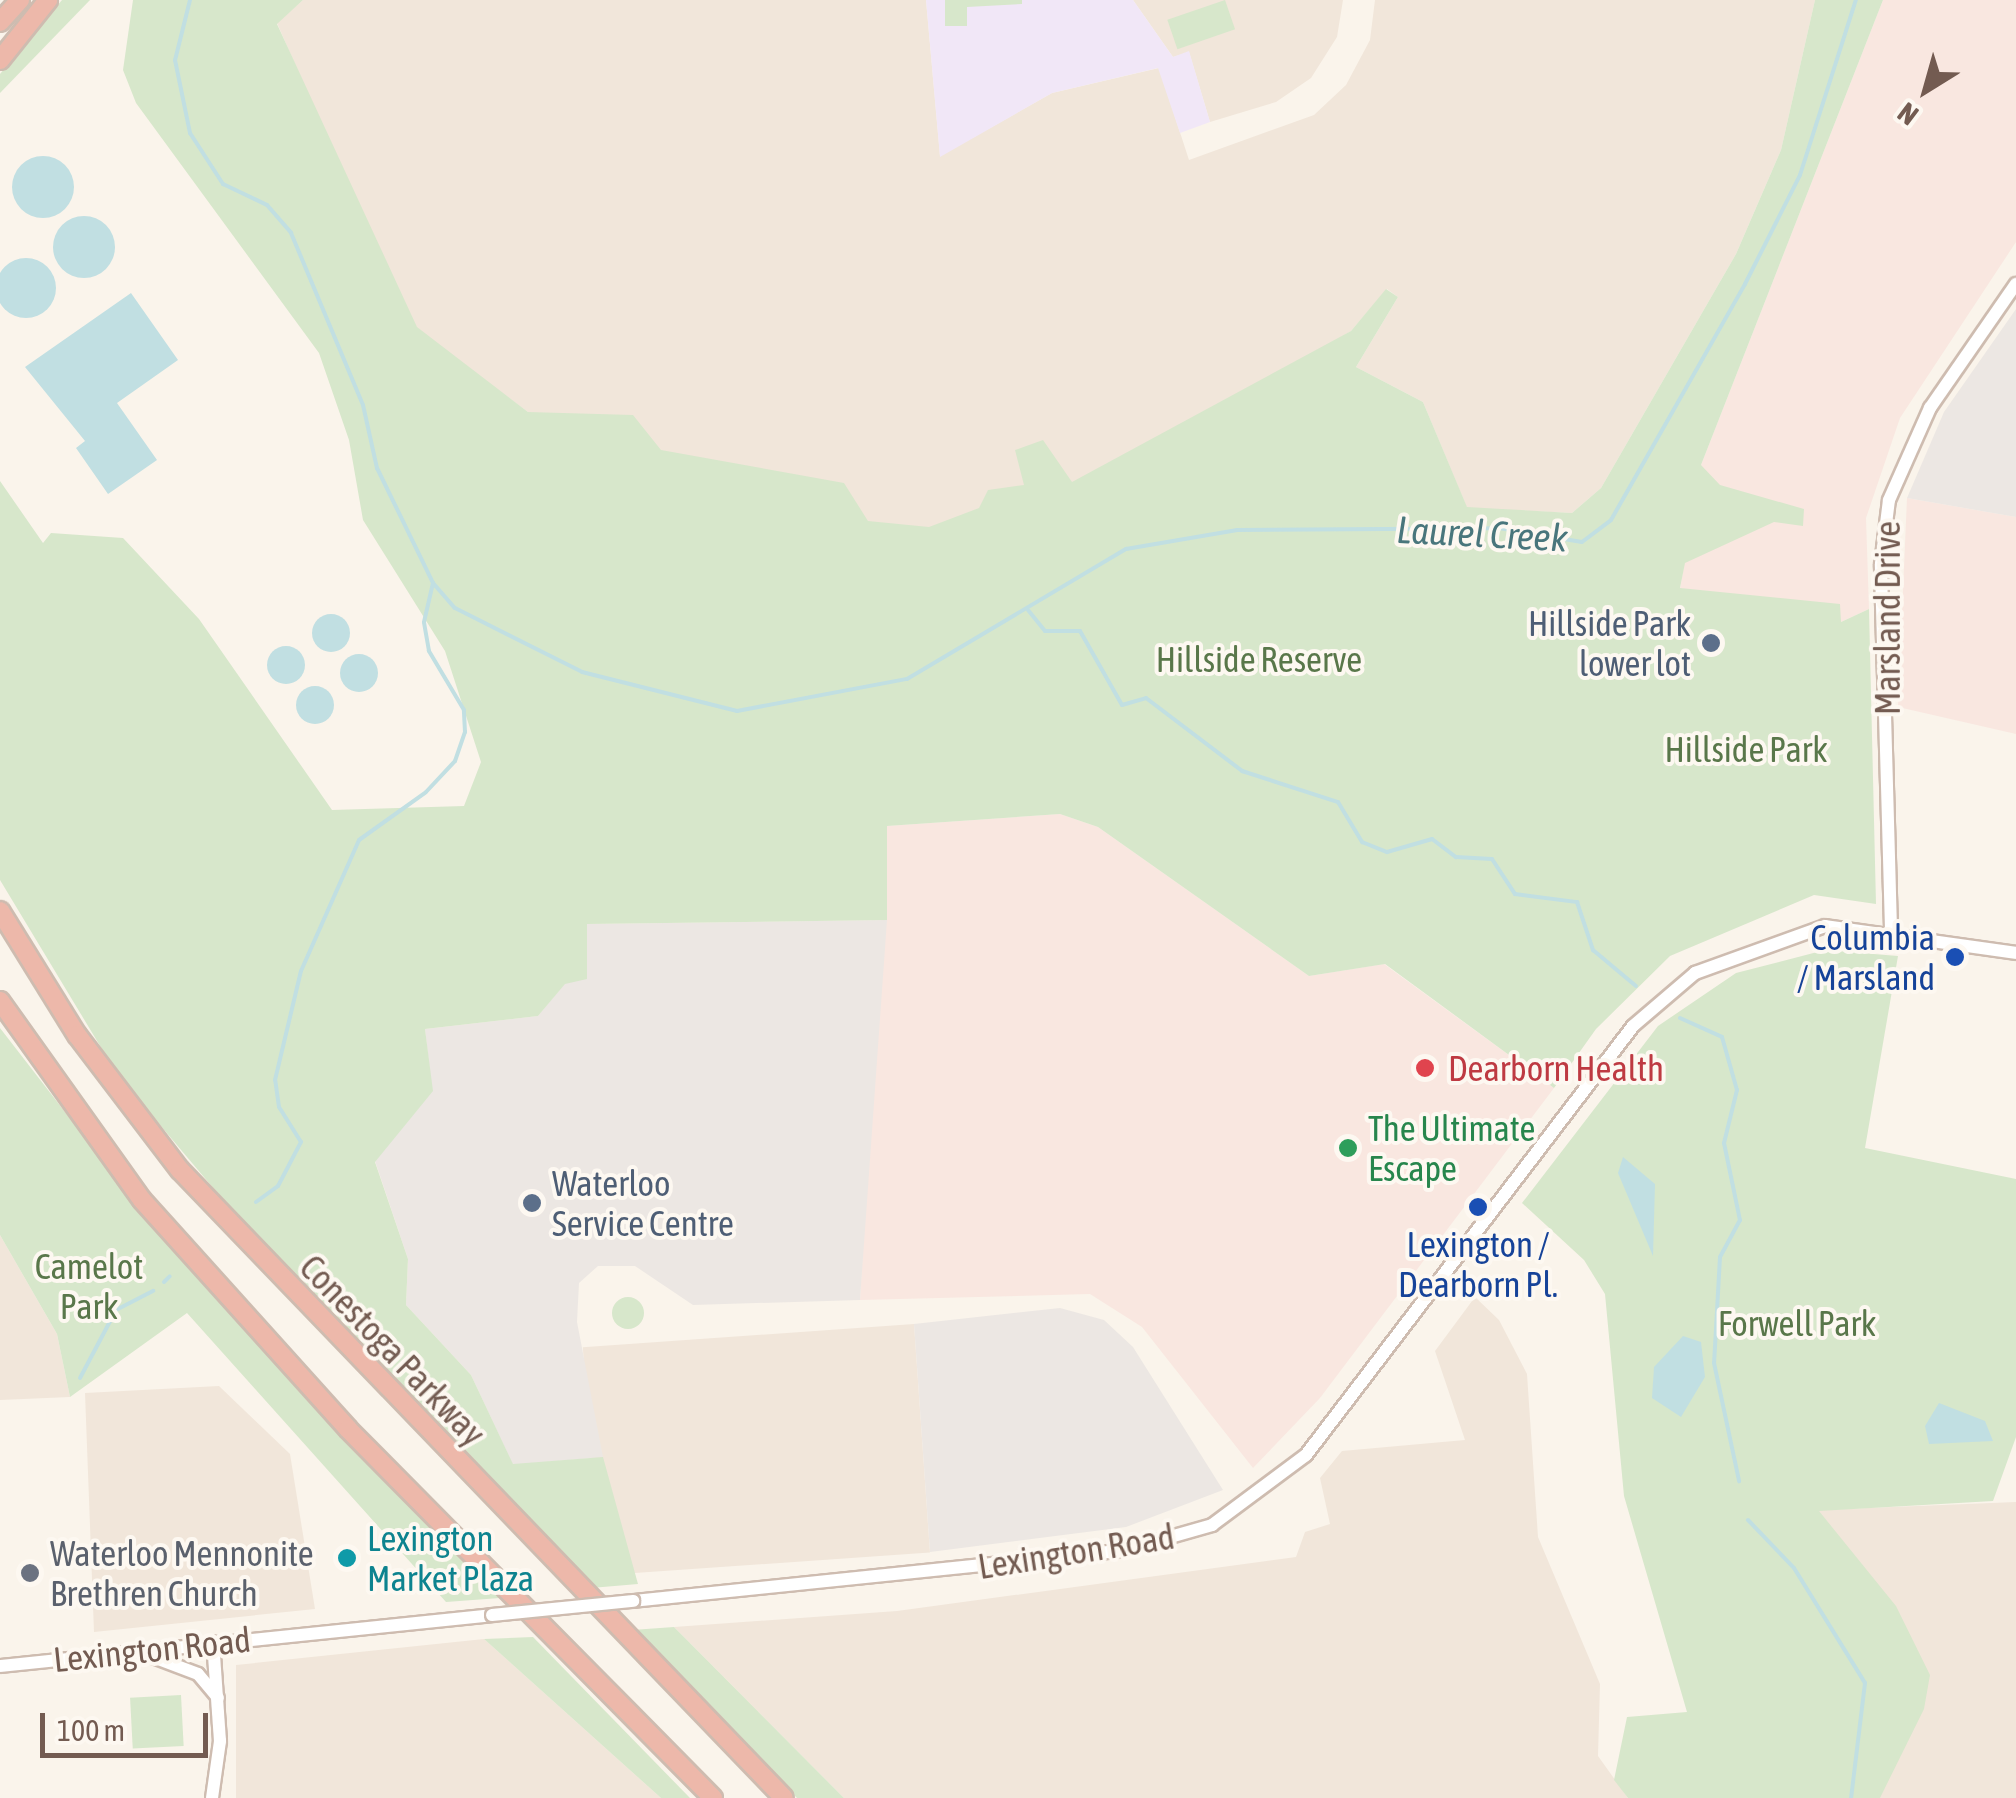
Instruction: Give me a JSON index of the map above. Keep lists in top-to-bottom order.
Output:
{
  "streets": {
    "highway": ["Conestoga Parkway"],
    "main road": ["Marsland Drive", "Lexington Road"]
  },
  "crossings": [
    ["Marsland Drive", "Lexington Road"]
  ],
  "water": ["Laurel Creek"],
  "parks": [
    "Hillside Reserve",
    "Hillside Park",
    "Camelot Park",
    "Forwell Park"
  ],
  "places": [
    "Hillside Park lower lot",
    "Columbia / Marsland",
    "Dearborn Health",
    "The Ultimate Escape",
    "Waterloo Service Centre",
    "Lexington / Dearborn Pl.",
    "Lexington Market Plaza",
    "Waterloo Mennonite Brethren Church"
  ],
  "scale_bar": "100 m",
  "north": "bottom left"
}
